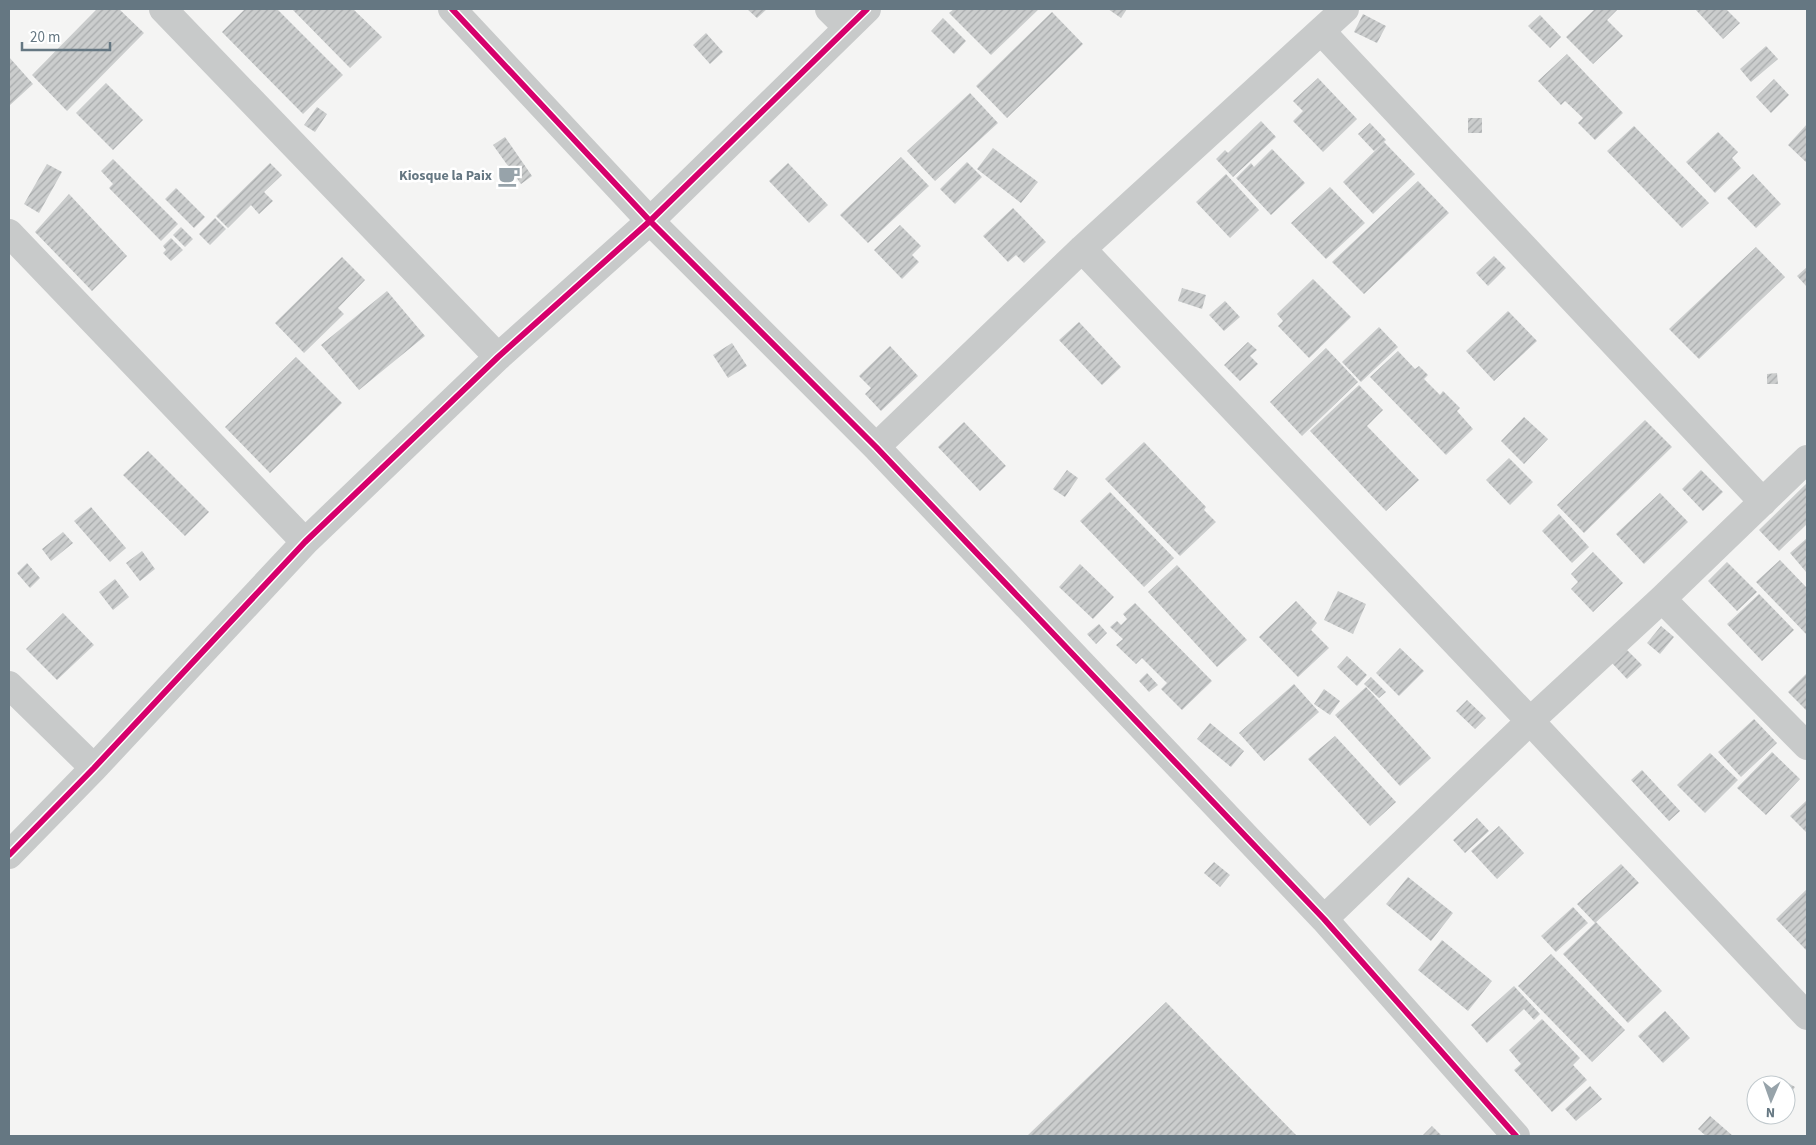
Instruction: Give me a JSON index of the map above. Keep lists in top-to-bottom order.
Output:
{
  "places": {
    "cafe": ["Kiosque la Paix"]
  },
  "scale_bar": "20 m",
  "north": "bottom"
}
